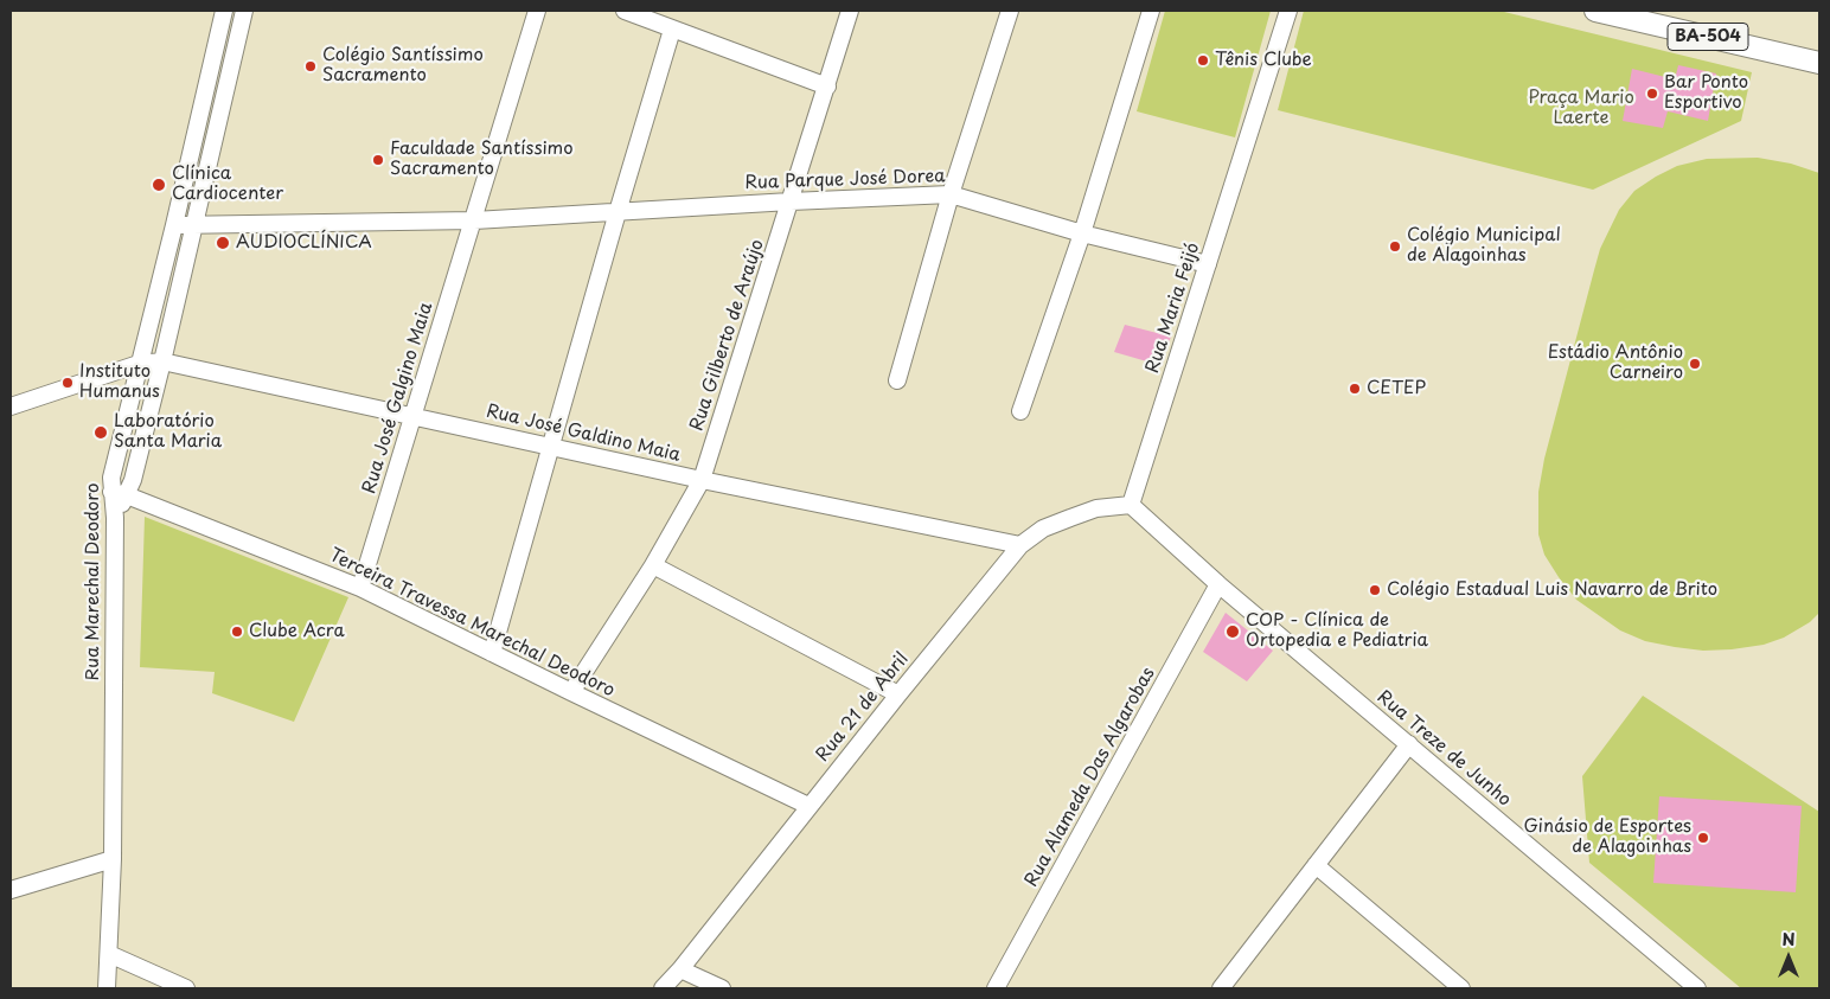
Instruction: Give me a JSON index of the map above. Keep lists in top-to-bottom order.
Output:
{
  "streets": {
    "main road": ["BA-504"],
    "street": [
      "Rua Parque José Dorea",
      "Rua Maria Feijó",
      "Rua Gilberto de Araújo",
      "Rua José Galgino Maia",
      "Rua José Galdino Maia",
      "Rua Marechal Deodoro",
      "Terceira Travessa Marechal Deodoro",
      "Rua 21 de Abril",
      "Rua Treze de Junho",
      "Rua Alameda Das Algarobas"
    ]
  },
  "crossings": [
    ["Rua Parque José Dorea", "Rua Maria Feijó"],
    ["Rua Parque José Dorea", "Rua Gilberto de Araújo"],
    ["Rua Parque José Dorea", "Rua José Galgino Maia"],
    ["Rua Parque José Dorea", "Rua Marechal Deodoro"],
    ["Rua Maria Feijó", "Rua 21 de Abril"],
    ["Rua Gilberto de Araújo", "Rua José Galdino Maia"],
    ["Rua Gilberto de Araújo", "Terceira Travessa Marechal Deodoro"],
    ["Rua José Galgino Maia", "Rua José Galdino Maia"],
    ["Rua José Galgino Maia", "Terceira Travessa Marechal Deodoro"],
    ["Rua José Galdino Maia", "Rua Marechal Deodoro"],
    ["Rua José Galdino Maia", "Rua 21 de Abril"],
    ["Rua Marechal Deodoro", "Terceira Travessa Marechal Deodoro"],
    ["Terceira Travessa Marechal Deodoro", "Rua 21 de Abril"],
    ["Rua Treze de Junho", "Rua Alameda Das Algarobas"]
  ],
  "parks": ["Praça Mario Laerte"],
  "places": [
    "Tênis Clube",
    "Colégio Santíssimo Sacramento",
    "Bar Ponto Esportivo",
    "Faculdade Santíssimo Sacramento",
    "Clínica Cardiocenter",
    "AUDIOCLÍNICA",
    "Colégio Municipal de Alagoinhas",
    "Estádio Antônio Carneiro",
    "Instituto Humanus",
    "CETEP",
    "Laboratório Santa Maria",
    "Colégio Estadual Luis Navarro de Brito",
    "Clube Acra",
    "COP - Clínica de Ortopedia e Pediatria",
    "Ginásio de Esportes de Alagoinhas"
  ],
  "north": "top"
}
